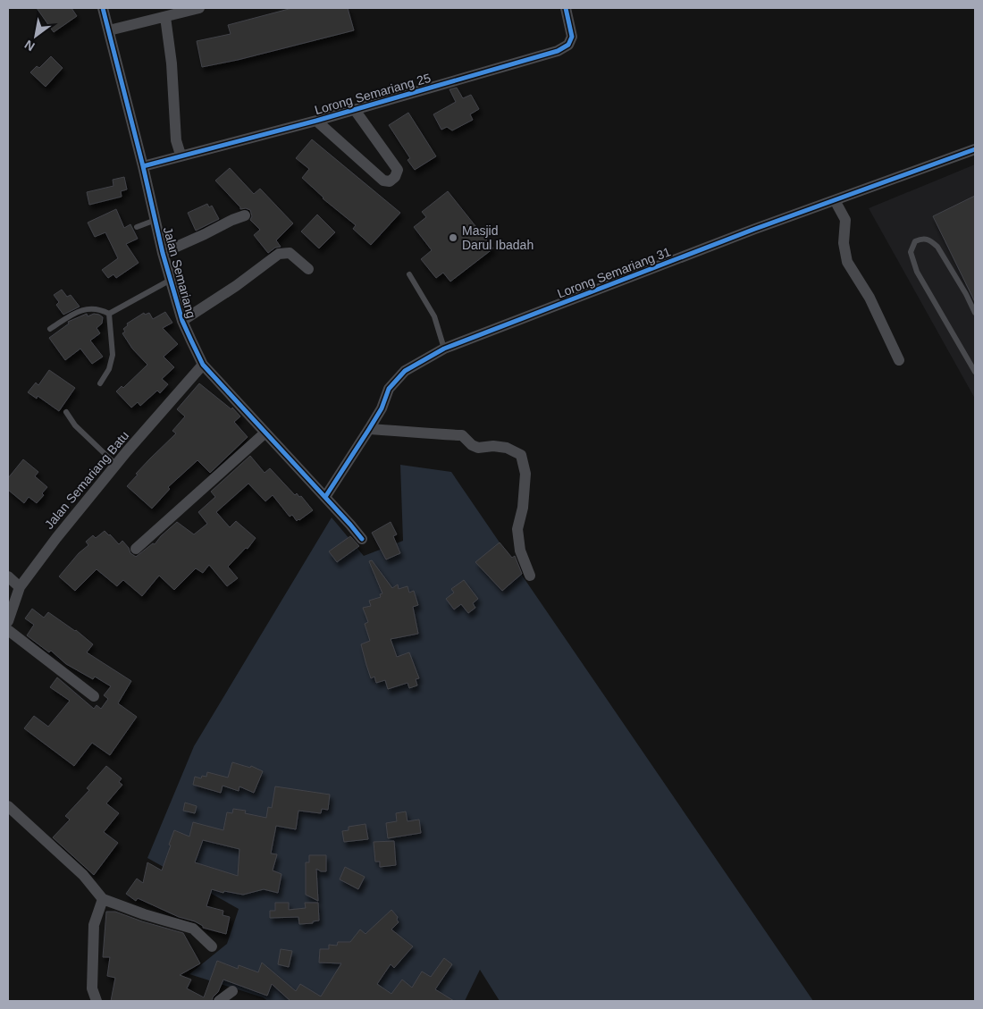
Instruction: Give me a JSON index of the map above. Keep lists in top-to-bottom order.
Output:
{
  "streets": {
    "street": [
      "Lorong Semariang 25",
      "Jalan Semariang",
      "Lorong Semariang 31",
      "Jalan Semariang Batu"
    ]
  },
  "crossings": [
    ["Lorong Semariang 25", "Jalan Semariang"],
    ["Jalan Semariang", "Lorong Semariang 31"],
    ["Jalan Semariang", "Jalan Semariang Batu"]
  ],
  "places": ["Masjid Darul Ibadah"],
  "north": "bottom left"
}
